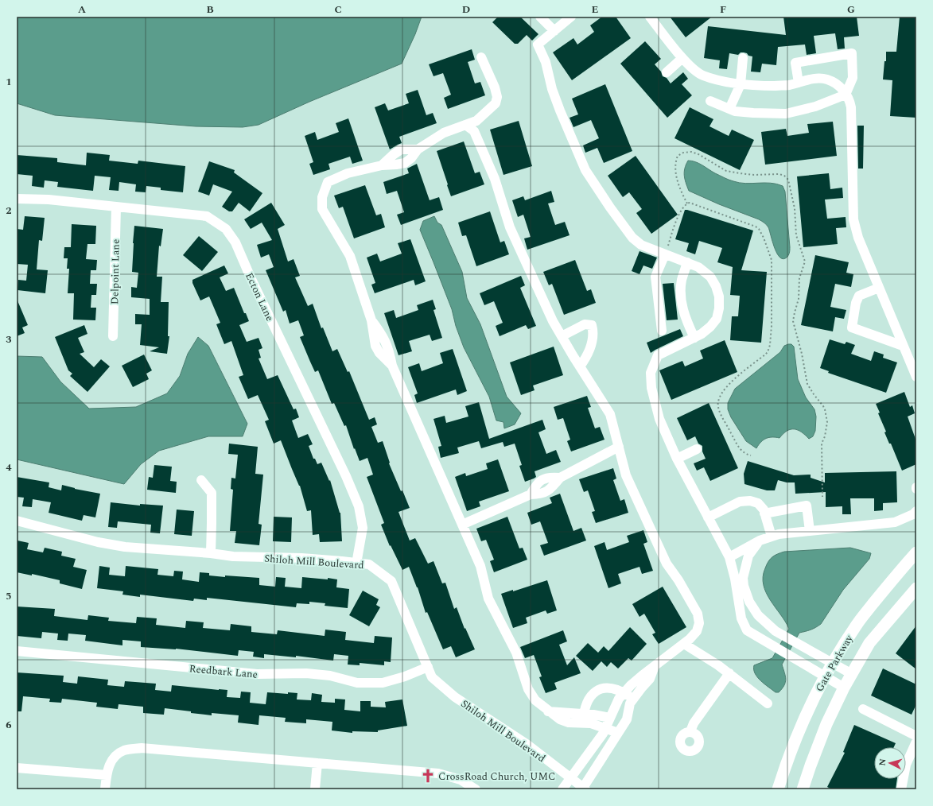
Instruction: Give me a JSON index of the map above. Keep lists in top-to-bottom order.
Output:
{
  "streets": {
    "main road": ["Gate Parkway"],
    "street": [
      "Delpoint Lane",
      "Ecton Lane",
      "Shiloh Mill Boulevard",
      "Reedbark Lane"
    ]
  },
  "crossings": [
    ["Delpoint Lane", "Ecton Lane"],
    ["Ecton Lane", "Shiloh Mill Boulevard"],
    ["Shiloh Mill Boulevard", "Reedbark Lane"]
  ],
  "places": {
    "church": ["CrossRoad Church, UMC"]
  },
  "north": "left",
  "grid": {
    "columns": [
      "A",
      "B",
      "C",
      "D",
      "E",
      "F",
      "G"
    ],
    "rows": [
      "1",
      "2",
      "3",
      "4",
      "5",
      "6"
    ]
  }
}
